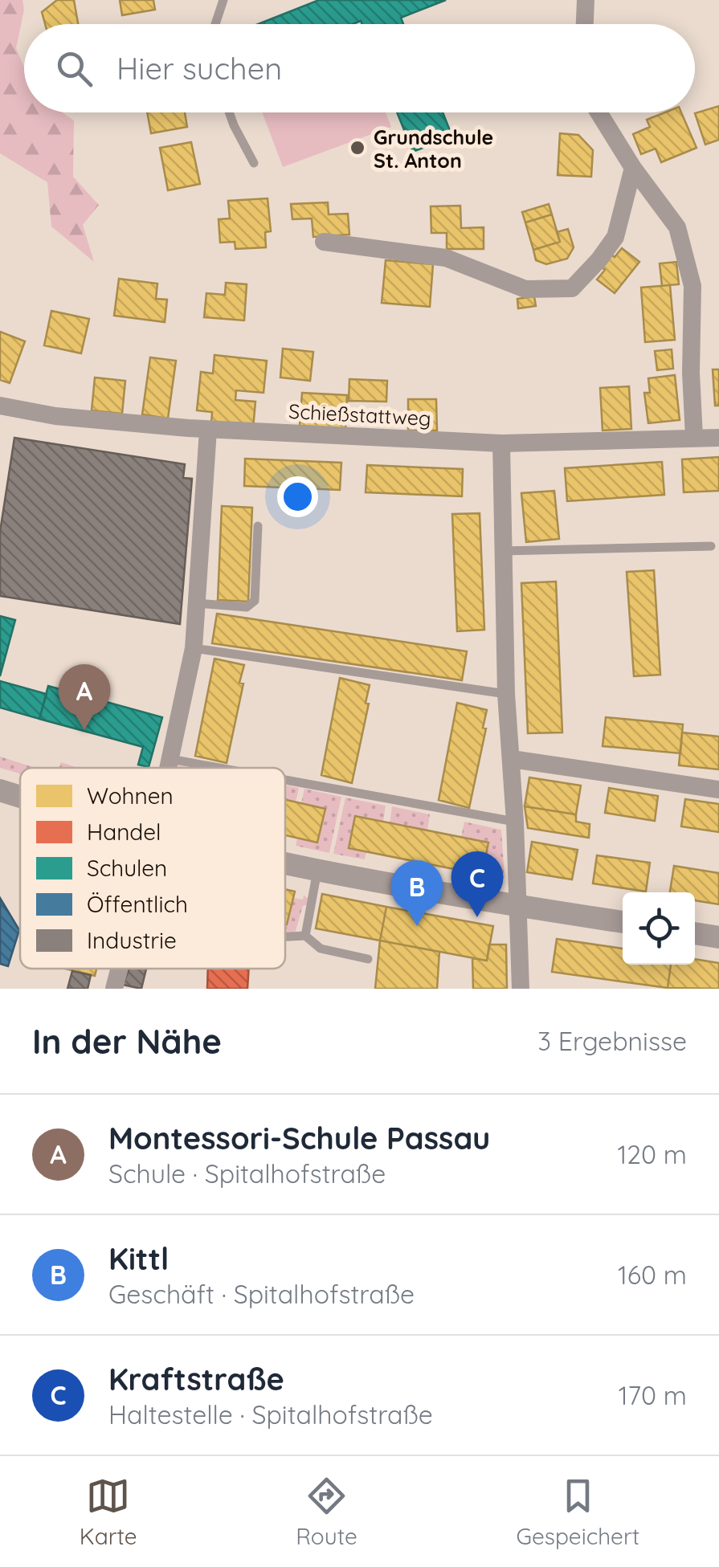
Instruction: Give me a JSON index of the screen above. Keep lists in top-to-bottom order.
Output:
{
  "streets": {
    "street": ["Schießstattweg"]
  },
  "places": ["Grundschule St. Anton"],
  "legend": [
    "Wohnen",
    "Handel",
    "Schulen",
    "Öffentlich",
    "Industrie"
  ],
  "page": {
    "search": "Hier suchen",
    "pins": ["A", "C", "B"],
    "heading": ["In der Nähe", "3 Ergebnisse"],
    "list": [
      {
        "mark": "A",
        "name": "Montessori-Schule Passau",
        "note": "Schule · Spitalhofstraße",
        "value": "120 m"
      },
      {
        "mark": "B",
        "name": "Kittl",
        "note": "Geschäft · Spitalhofstraße",
        "value": "160 m"
      },
      {
        "mark": "C",
        "name": "Kraftstraße",
        "note": "Haltestelle · Spitalhofstraße",
        "value": "170 m"
      }
    ],
    "nav": ["Karte", "Route", "Gespeichert"]
  }
}
